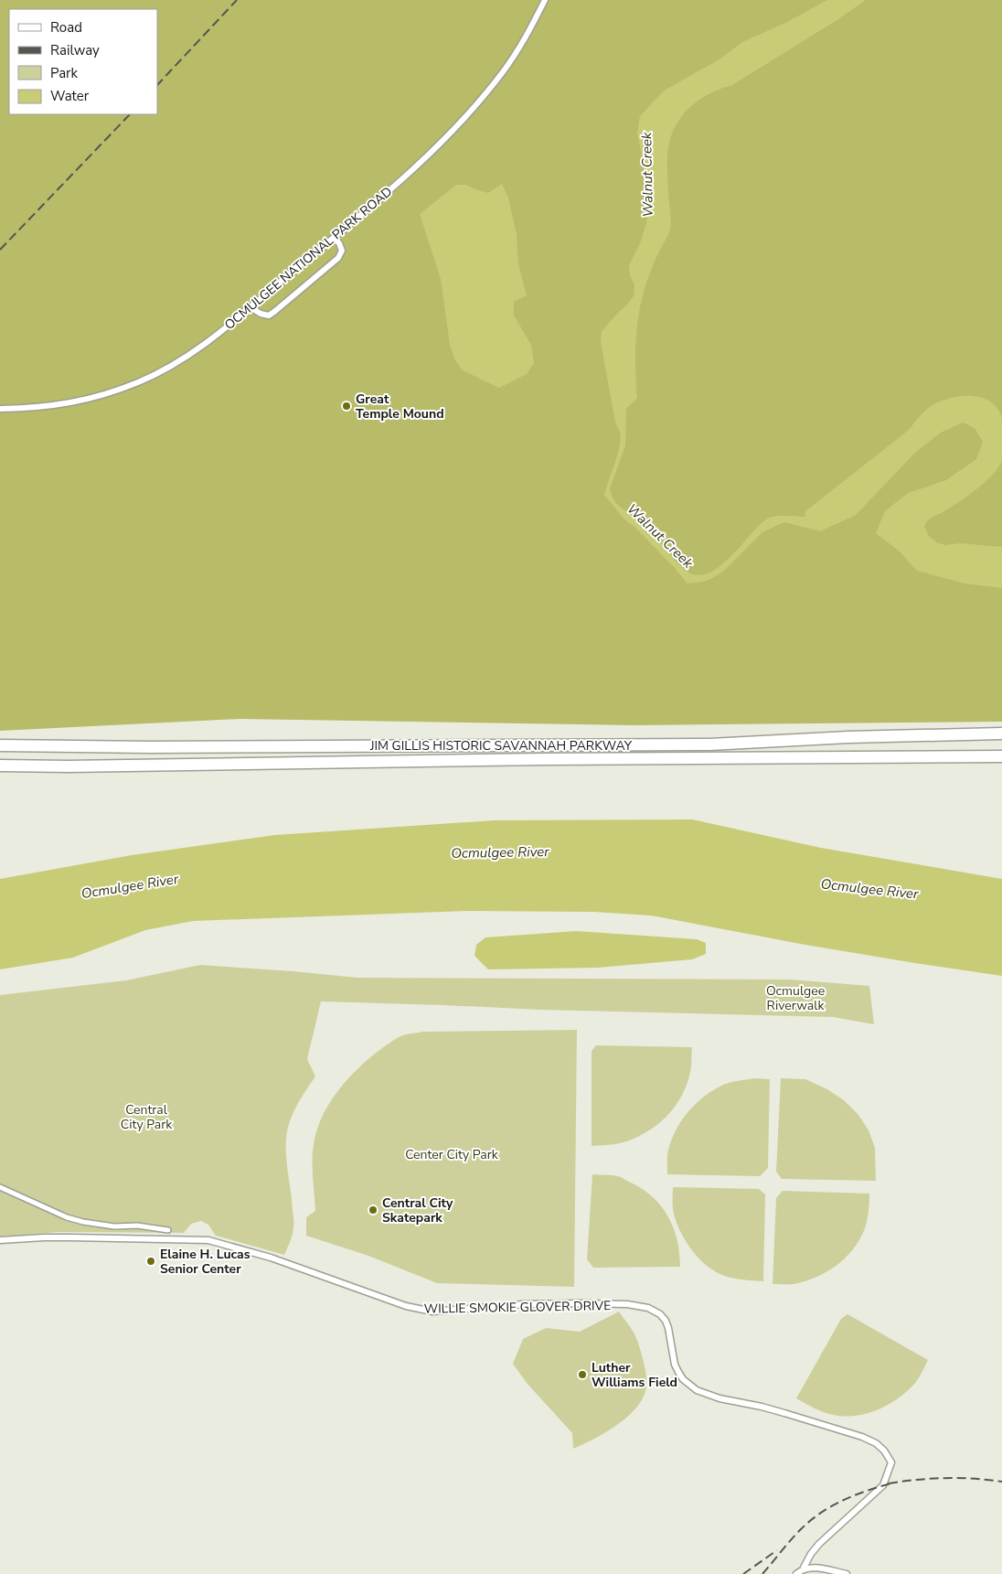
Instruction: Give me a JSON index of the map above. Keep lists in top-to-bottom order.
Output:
{
  "streets": {
    "highway": ["JIM GILLIS HISTORIC SAVANNAH PARKWAY"],
    "street": ["OCMULGEE NATIONAL PARK ROAD", "WILLIE SMOKIE GLOVER DRIVE"]
  },
  "water": ["Walnut Creek", "Ocmulgee River"],
  "parks": ["Ocmulgee Riverwalk", "Central City Park", "Center City Park"],
  "places": [
    "Great Temple Mound",
    "Central City Skatepark",
    "Elaine H. Lucas Senior Center",
    "Luther Williams Field"
  ],
  "legend": [
    "Road",
    "Railway",
    "Park",
    "Water"
  ]
}
